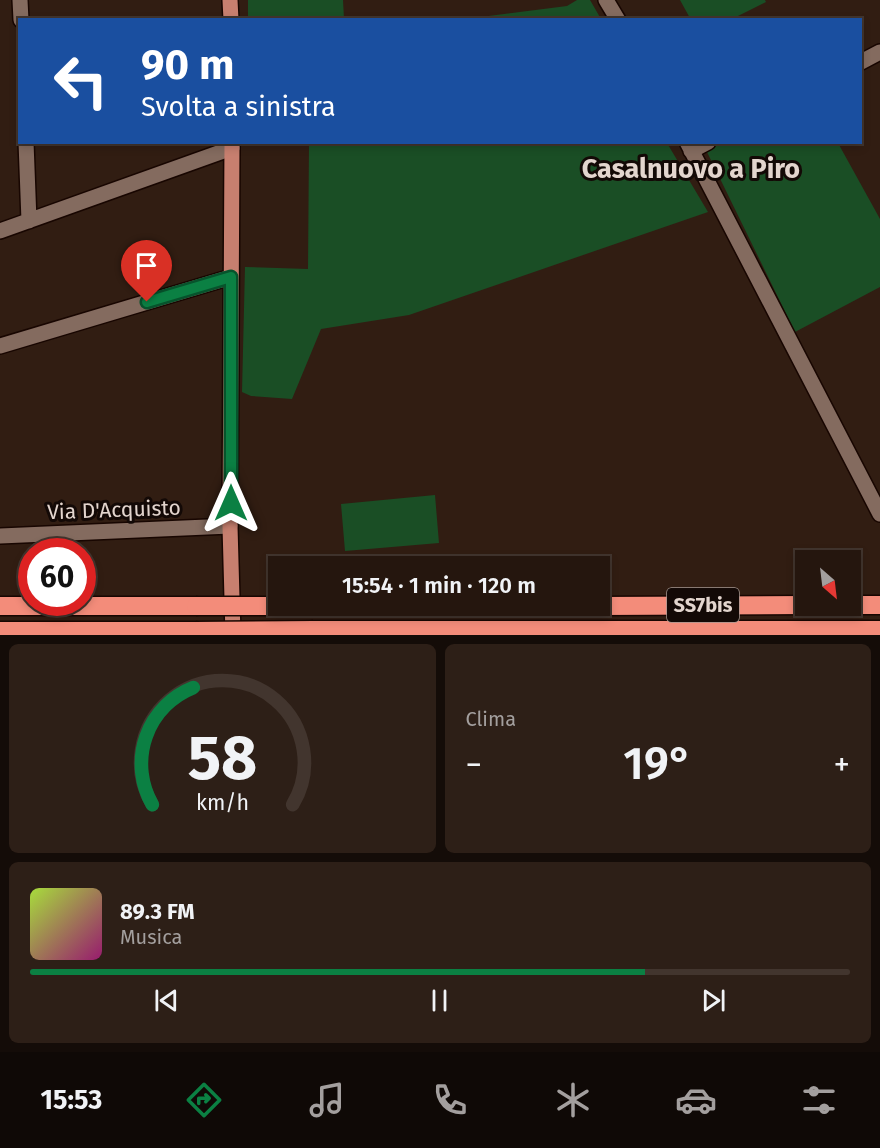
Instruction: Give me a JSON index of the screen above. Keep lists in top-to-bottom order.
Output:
{
  "streets": {
    "highway": ["SS7bis"],
    "street": ["Via D'Acquisto"]
  },
  "districts": ["Casalnuovo a Piro"],
  "north": "bottom right",
  "page": {
    "turn": ["90 m", "Svolta a sinistra"],
    "limit": "60",
    "trip": "15:54 · 1 min · 120 m",
    "tile": "Clima",
    "heat": ["−", "19°", "+"],
    "song": ["89.3 FM", "Musica"],
    "tabs": "15:53",
    "gauge": ["58", "km/h"]
  }
}
